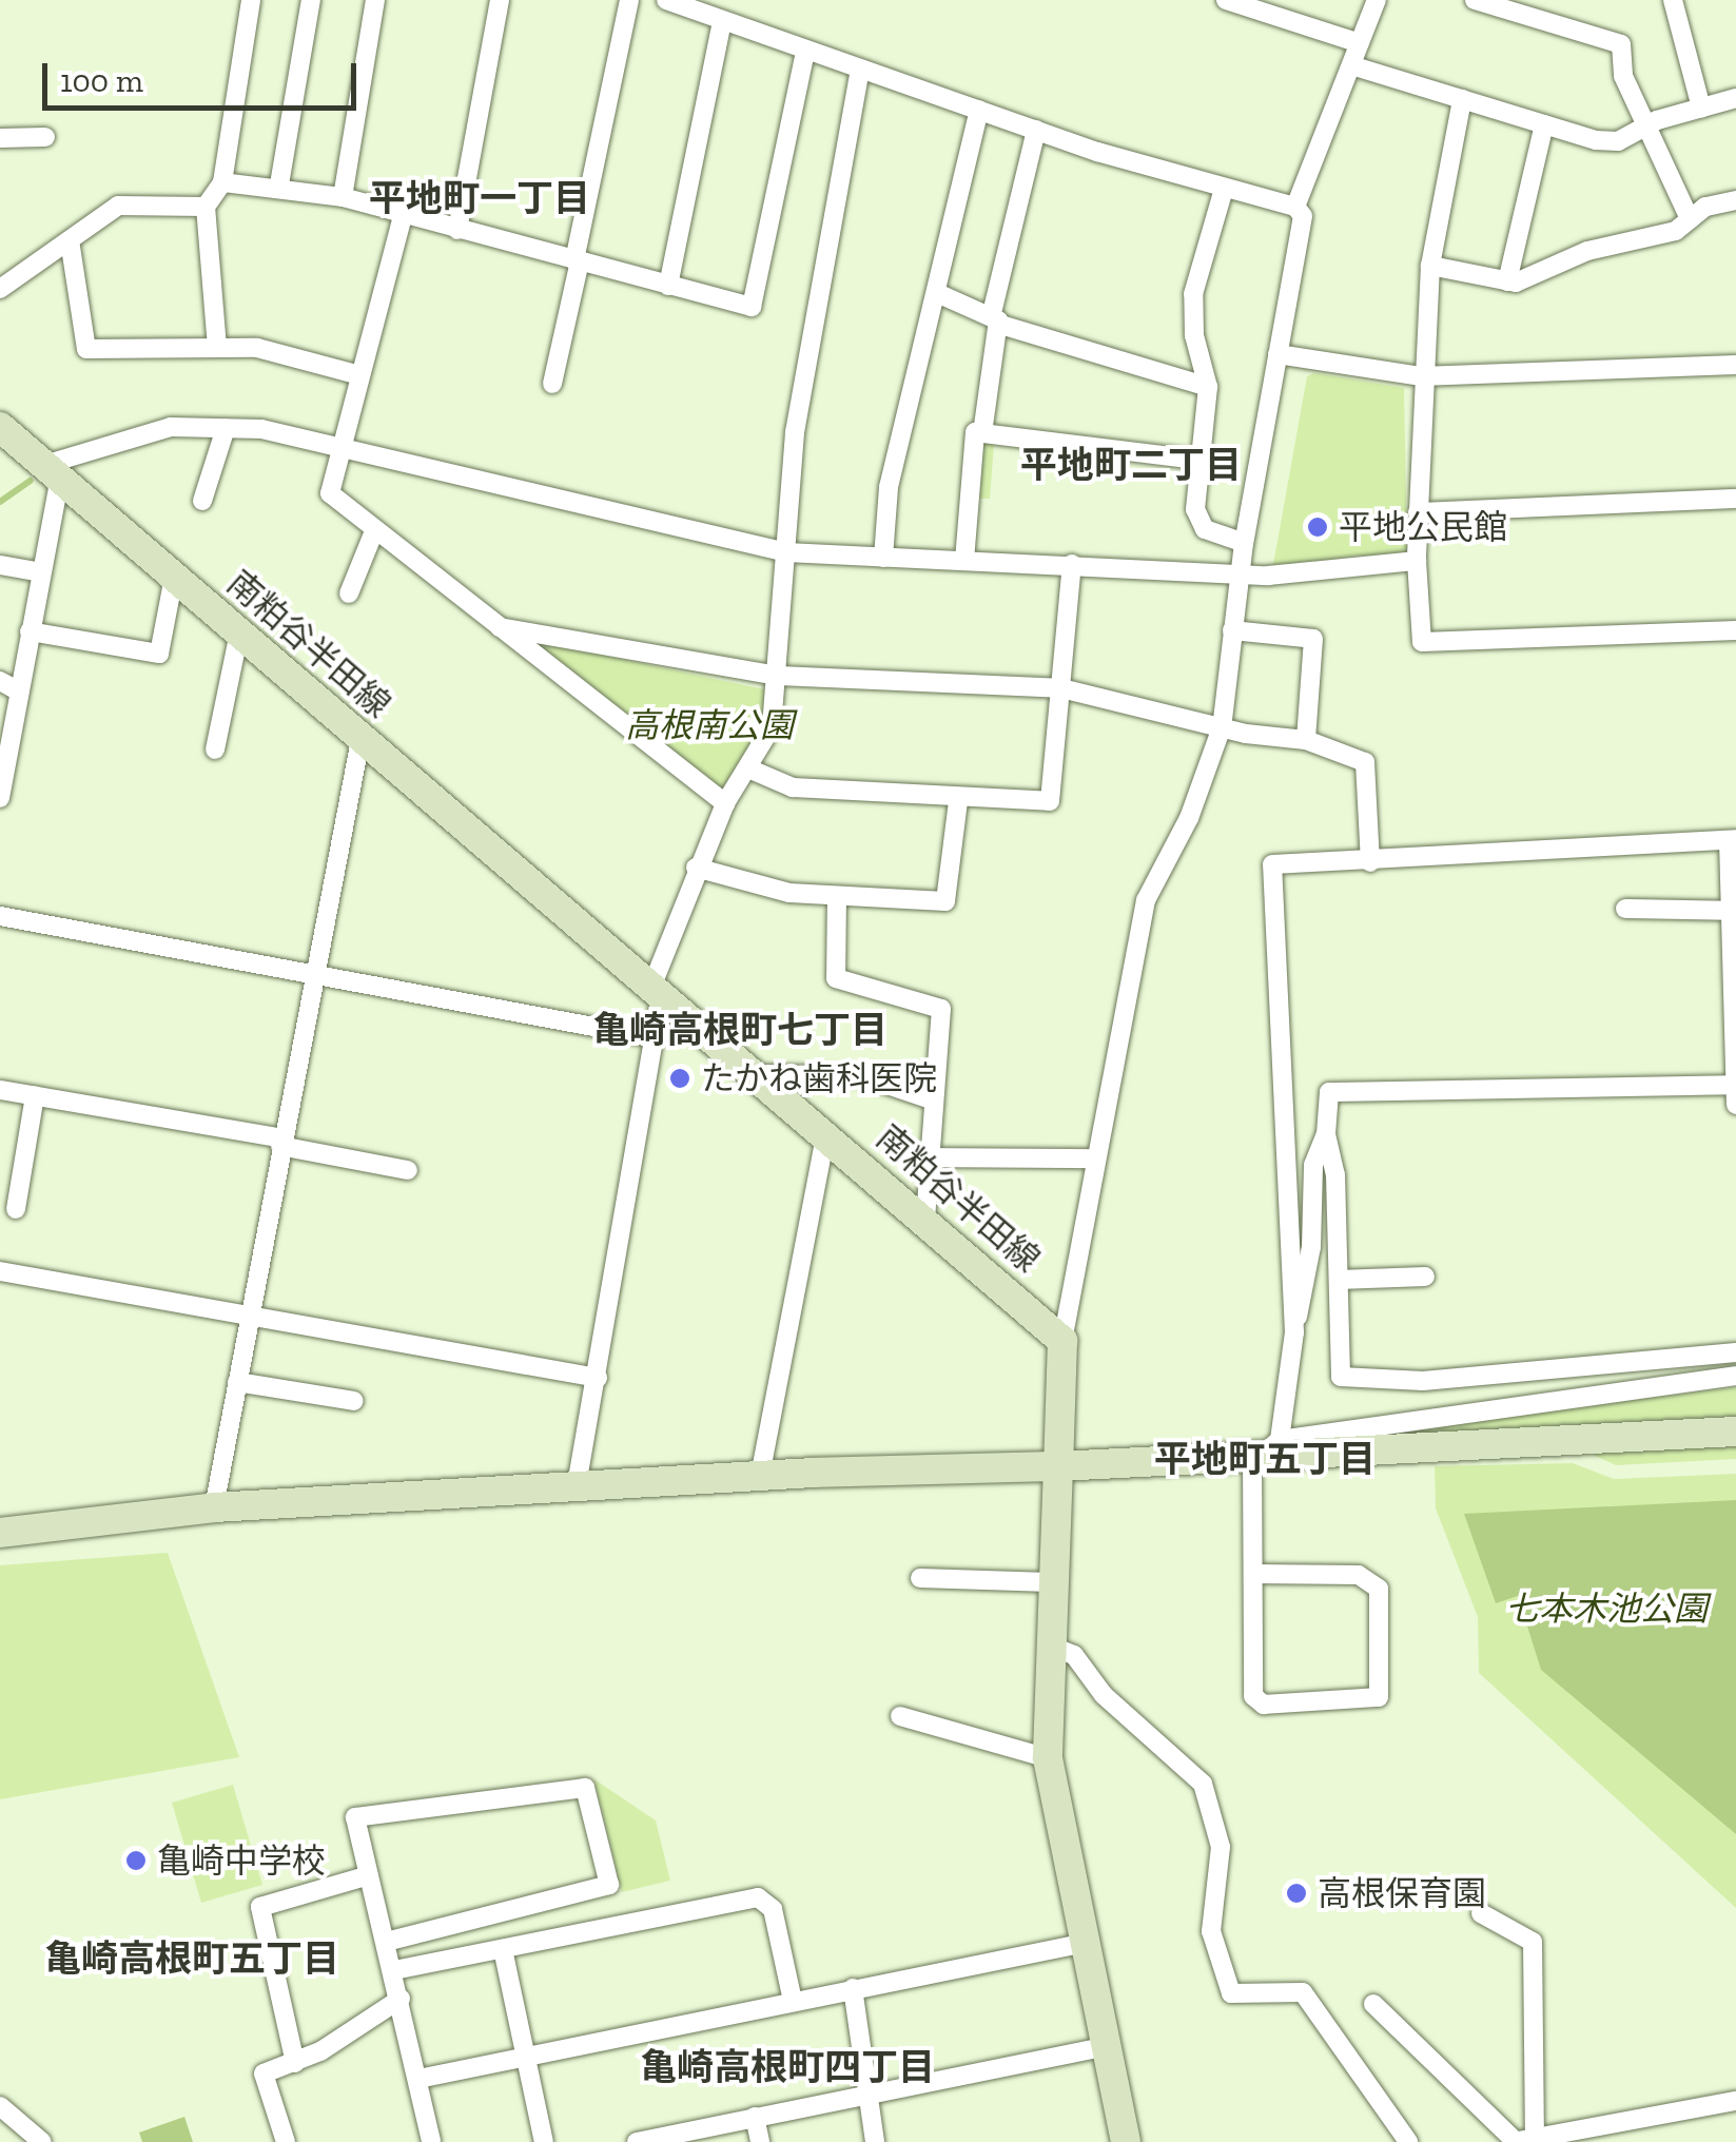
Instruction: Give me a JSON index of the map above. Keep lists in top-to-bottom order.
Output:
{
  "streets": {
    "main road": ["南粕谷半田線"]
  },
  "districts": [
    "平地町一丁目",
    "平地町二丁目",
    "亀崎高根町七丁目",
    "平地町五丁目",
    "亀崎高根町五丁目",
    "亀崎高根町四丁目"
  ],
  "parks": ["高根南公園", "七本木池公園"],
  "places": [
    "平地公民館",
    "たかね歯科医院",
    "亀崎中学校",
    "高根保育園"
  ],
  "scale_bar": "100 m"
}
